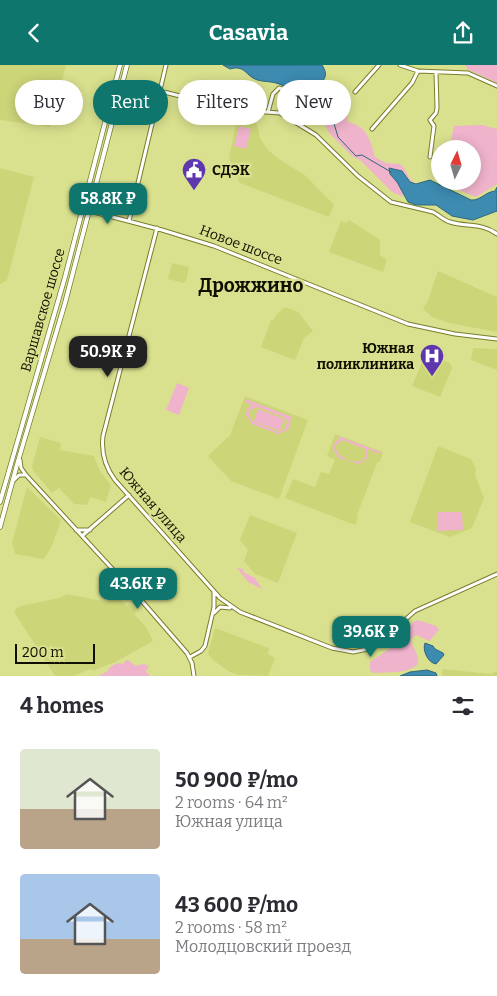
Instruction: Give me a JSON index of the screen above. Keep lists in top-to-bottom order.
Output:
{
  "streets": {
    "main road": ["Варшавское шоссе"],
    "street": ["Новое шоссе", "Южная улица"]
  },
  "crossings": [
    ["Новое шоссе", "Варшавское шоссе"],
    ["Новое шоссе", "Южная улица"]
  ],
  "districts": ["Дрожжино"],
  "places": {
    "public building": ["СДЭК"],
    "hospital": ["Южная поликлиника"]
  },
  "scale_bar": "200 m",
  "north": "top",
  "page": {
    "header": "Casavia",
    "chip": [
      "Buy",
      "Rent",
      "Filters",
      "New"
    ],
    "price": [
      "58.8K ₽",
      "50.9K ₽",
      "43.6K ₽",
      "39.6K ₽"
    ],
    "scale": "200 m",
    "heading": "4 homes",
    "list": [
      {
        "name": "50 900 ₽/mo",
        "note": "2 rooms · 64 m² · Южная улица"
      },
      {
        "name": "43 600 ₽/mo",
        "note": "2 rooms · 58 m² · Молодцовский проезд"
      }
    ]
  }
}
